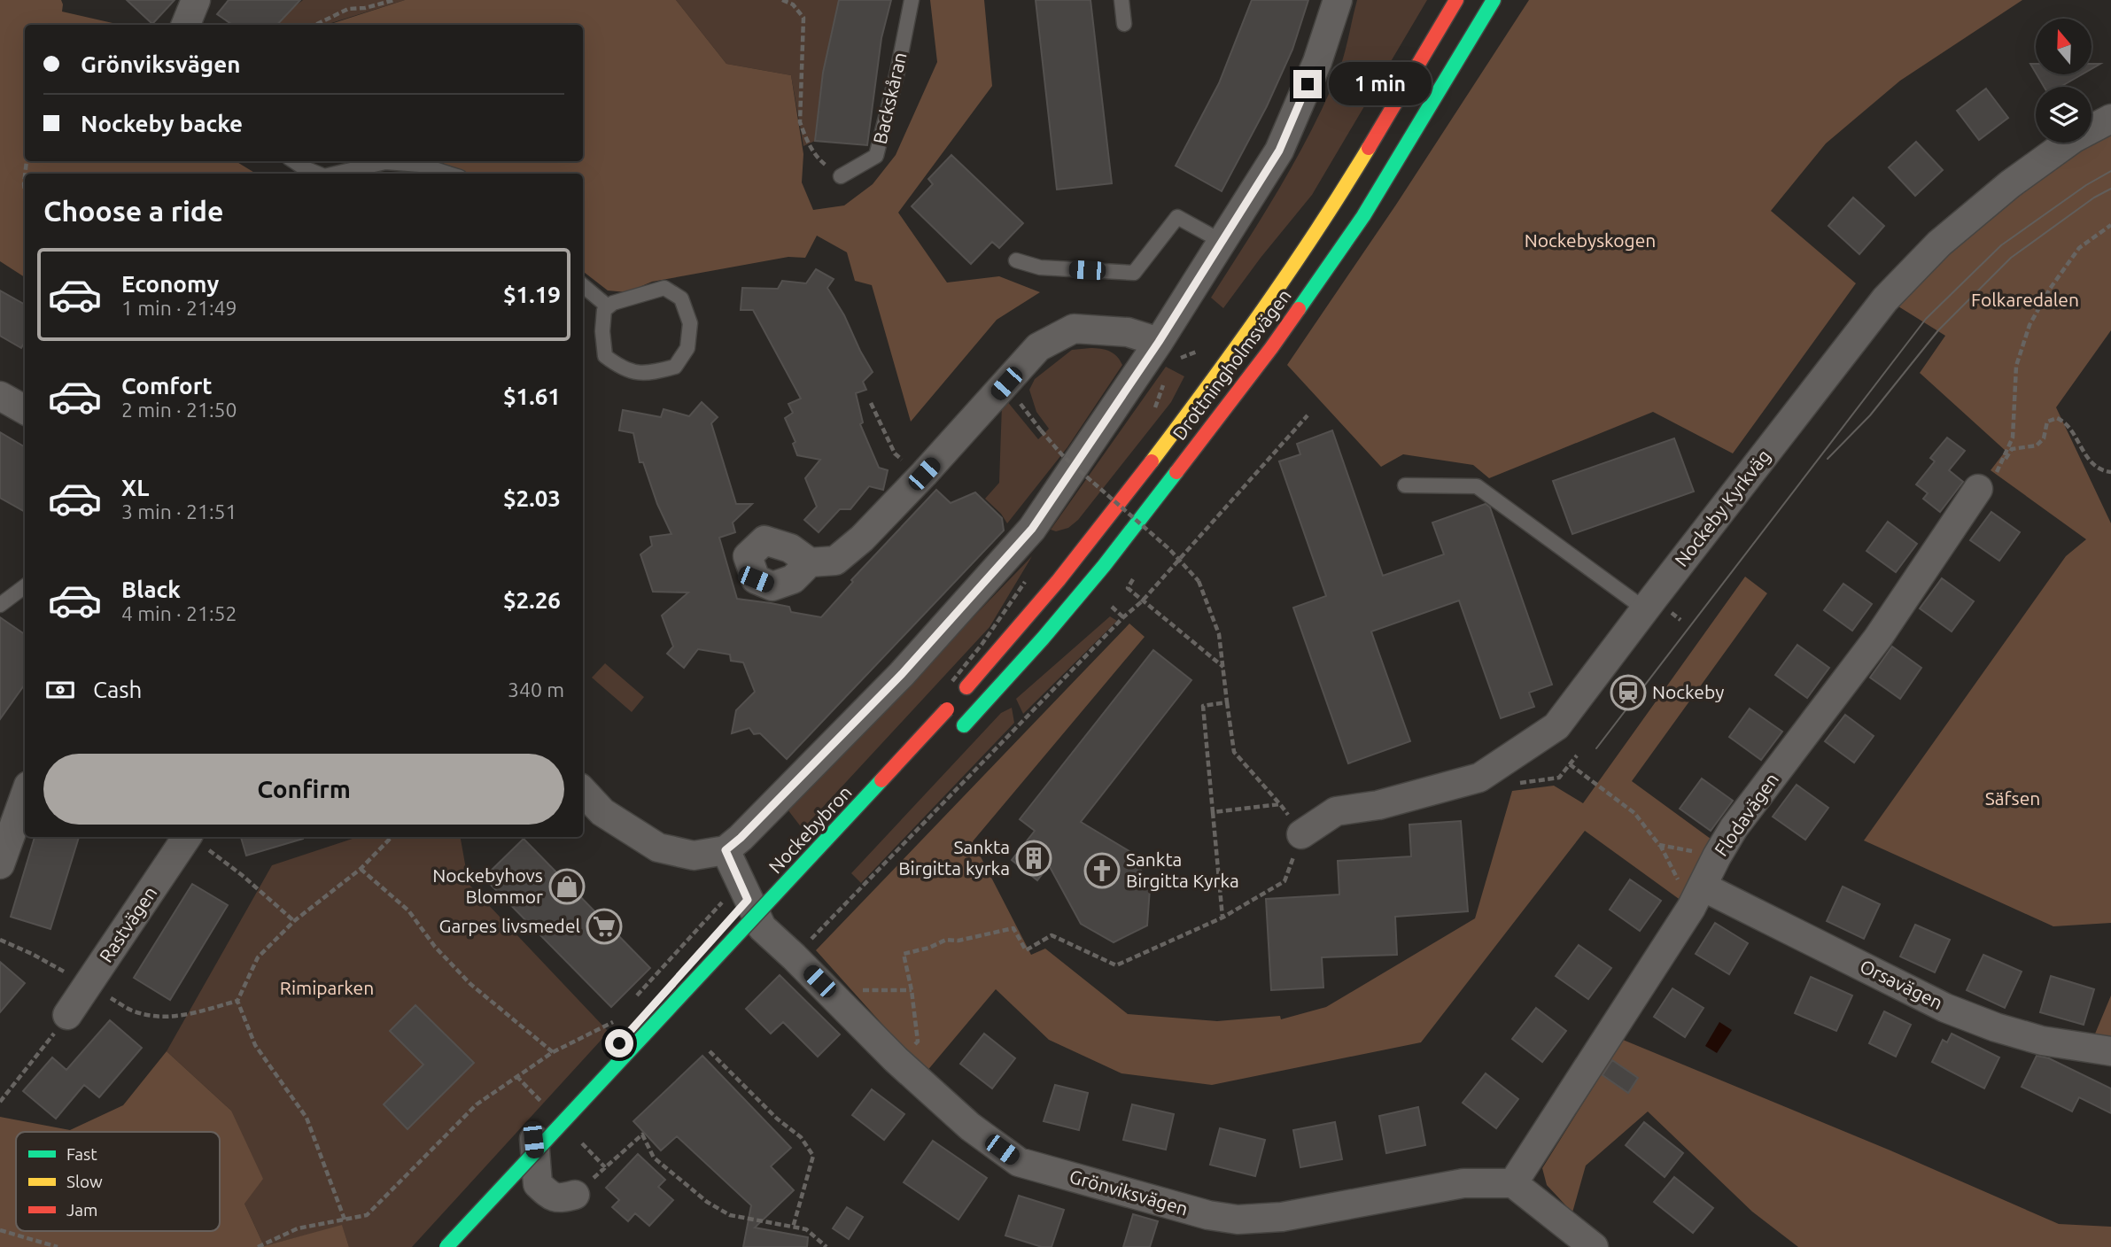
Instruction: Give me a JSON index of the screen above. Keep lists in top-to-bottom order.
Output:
{
  "streets": {
    "main road": ["Drottningholmsvägen", "Nockebybron"],
    "street": [
      "Nockeby Kyrkväg",
      "Flodavägen",
      "Rastvägen",
      "Orsavägen",
      "Grönviksvägen"
    ],
    "lane": ["Backskåran"]
  },
  "crossings": [
    ["Drottningholmsvägen", "Nockebybron"],
    ["Flodavägen", "Orsavägen"],
    ["Flodavägen", "Grönviksvägen"]
  ],
  "parks": [
    "Nockebyskogen",
    "Folkaredalen",
    "Säfsen",
    "Rimiparken"
  ],
  "places": {
    "station": ["Nockeby"],
    "building": ["Sankta Birgitta kyrka"],
    "church": ["Sankta Birgitta Kyrka"],
    "shop": ["Nockebyhovs Blommor"],
    "supermarket": ["Garpes livsmedel"]
  },
  "legend": ["Fast", "Slow", "Jam"],
  "north": "top",
  "page": {
    "banner": ["Grönviksvägen", "Nockeby backe"],
    "bubble": "1 min",
    "heading": "Choose a ride",
    "list": [
      {
        "name": "Economy",
        "note": "1 min · 21:49",
        "value": "$1.19"
      },
      {
        "name": "Comfort",
        "note": "2 min · 21:50",
        "value": "$1.61"
      },
      {
        "name": "XL",
        "note": "3 min · 21:51",
        "value": "$2.03"
      },
      {
        "name": "Black",
        "note": "4 min · 21:52",
        "value": "$2.26"
      }
    ],
    "pay": ["Cash", "340 m"],
    "buttons": "Confirm"
  }
}
